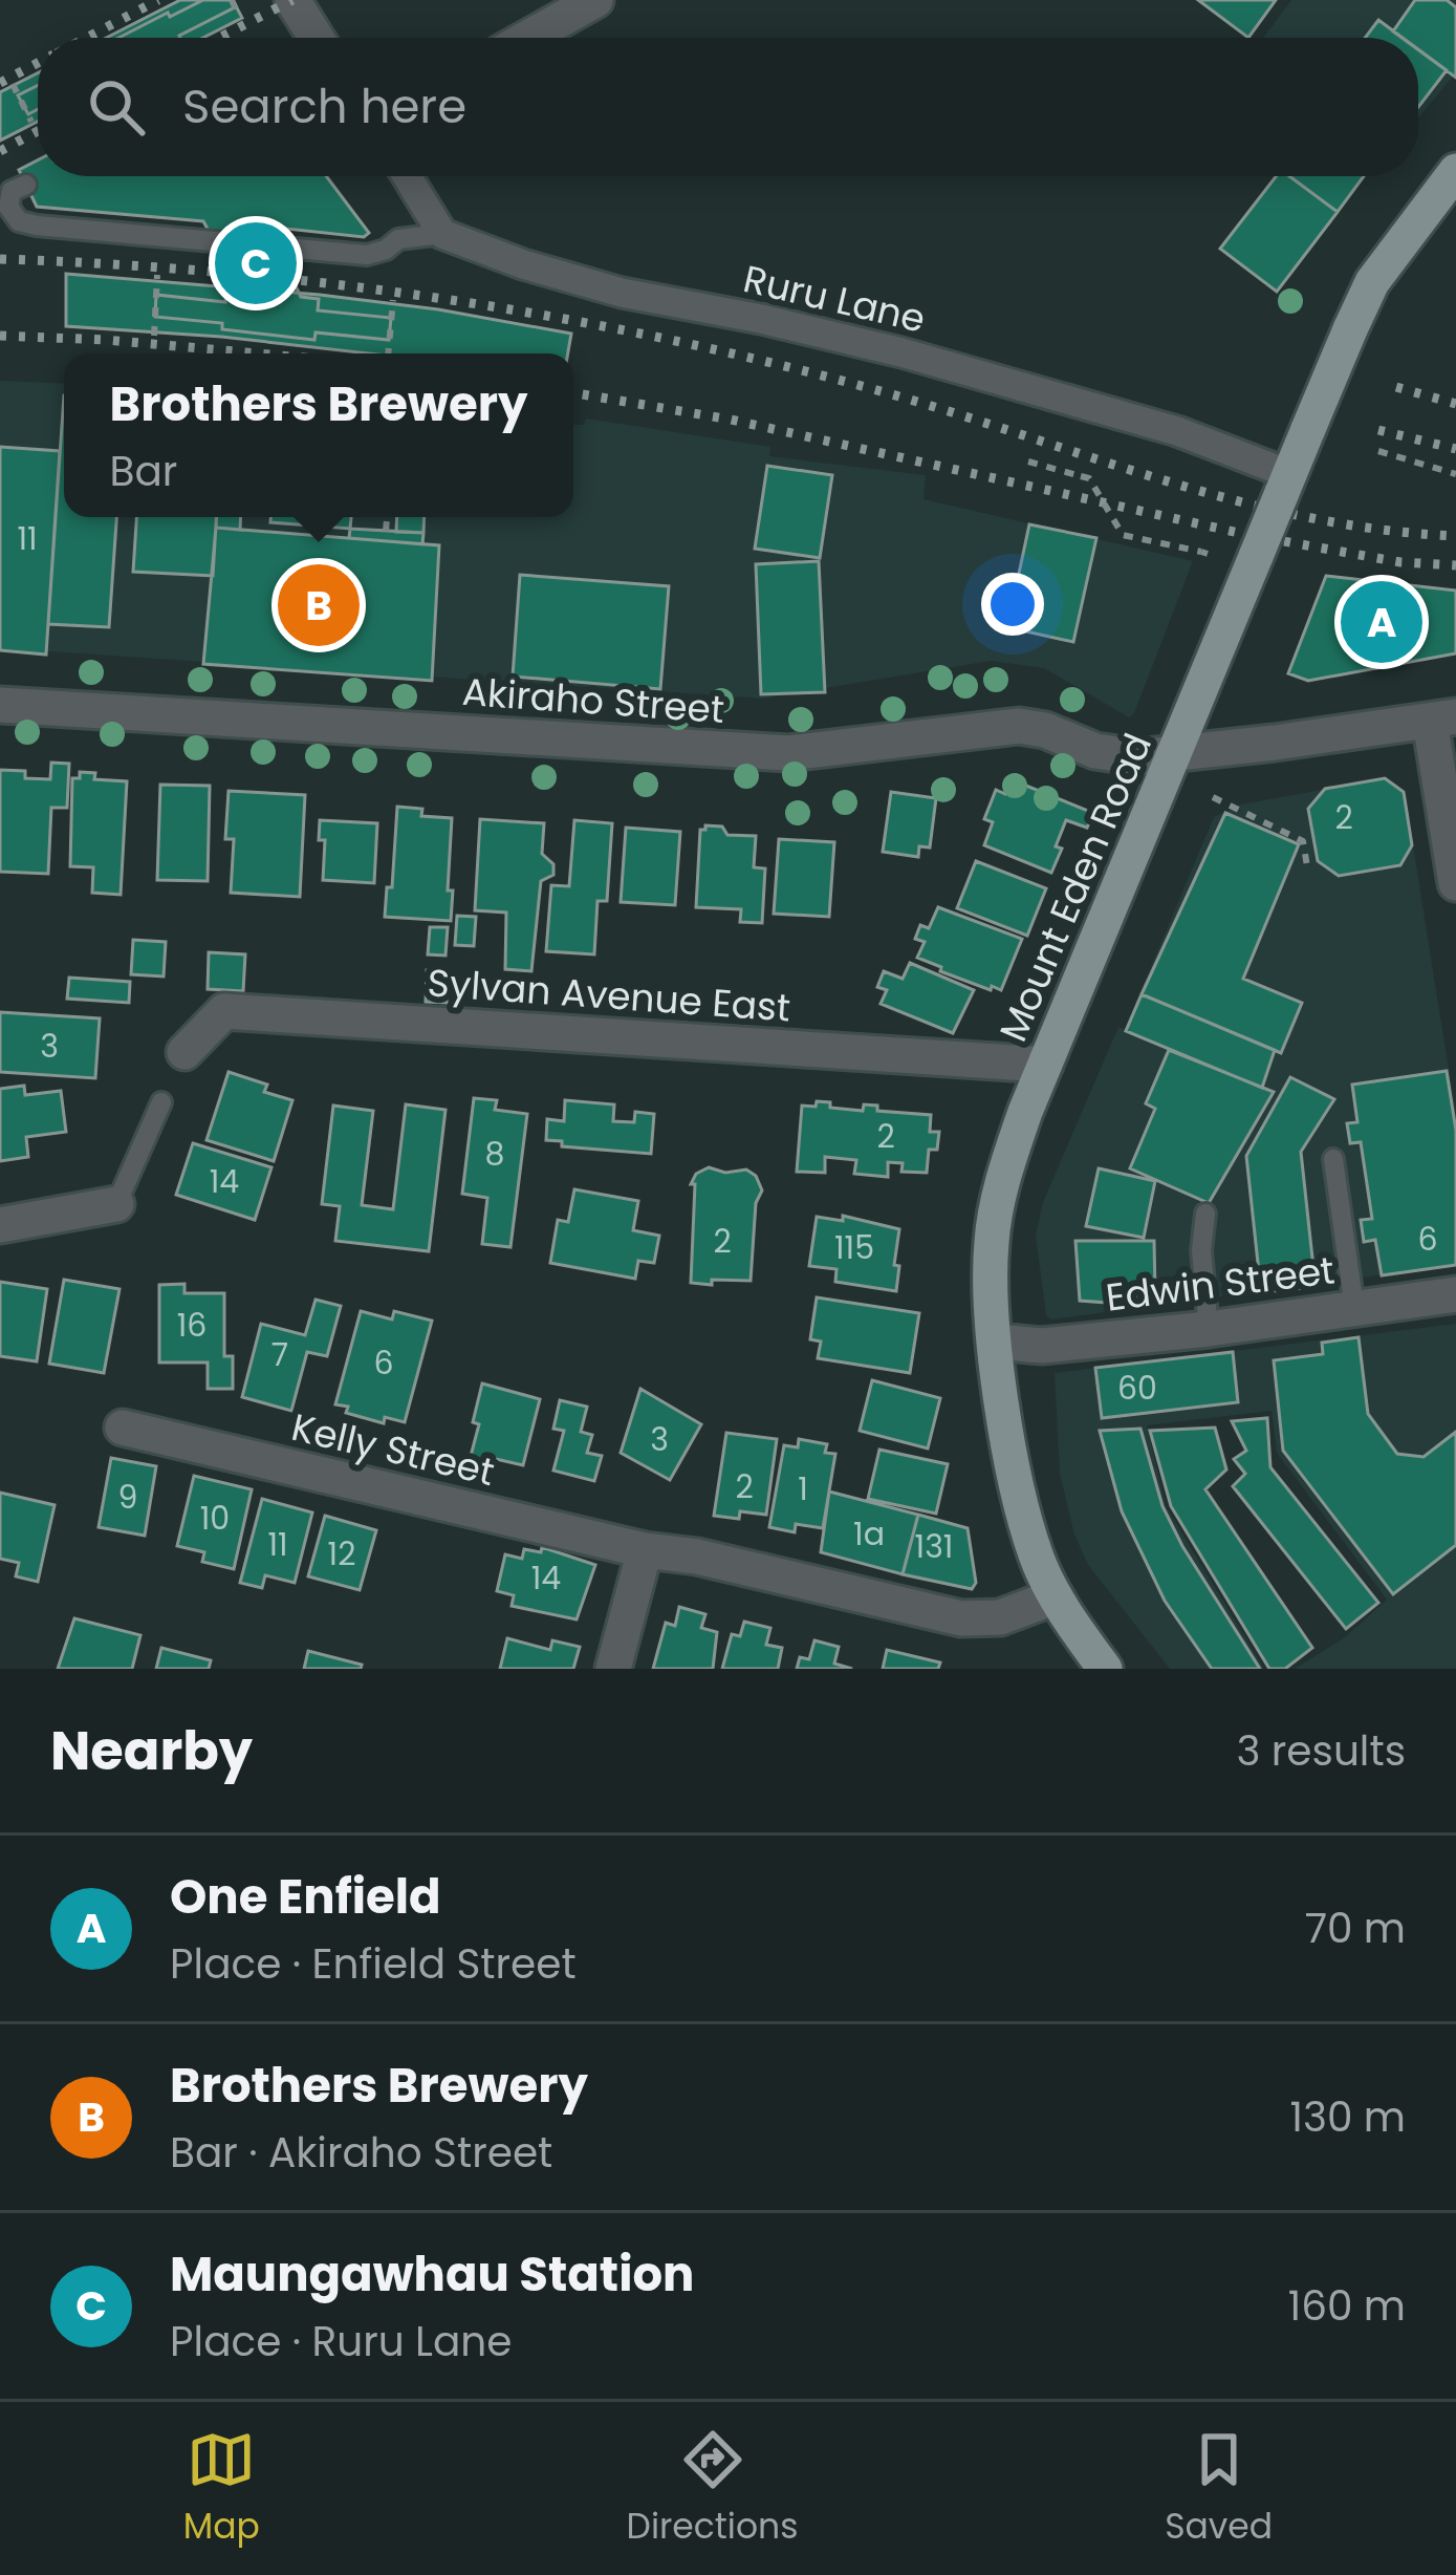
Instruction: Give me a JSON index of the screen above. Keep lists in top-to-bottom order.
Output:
{
  "streets": {
    "main road": ["Mount Eden Road"],
    "street": [
      "Ruru Lane",
      "Akiraho Street",
      "Sylvan Avenue East",
      "Edwin Street",
      "Kelly Street"
    ]
  },
  "crossings": [
    ["Ruru Lane", "Mount Eden Road"],
    ["Akiraho Street", "Mount Eden Road"],
    ["Mount Eden Road", "Sylvan Avenue East"],
    ["Mount Eden Road", "Edwin Street"],
    ["Mount Eden Road", "Kelly Street"]
  ],
  "house_numbers": [
    "11",
    "2",
    "3",
    "2",
    "8",
    "14",
    "6",
    "2",
    "115",
    "16",
    "7",
    "6",
    "60",
    "3",
    "2",
    "1",
    "9",
    "10",
    "1a",
    "11",
    "131",
    "12",
    "14"
  ],
  "page": {
    "search": "Search here",
    "pins": ["C", "B", "A"],
    "popup": ["Brothers Brewery", "Bar"],
    "heading": ["Nearby", "3 results"],
    "list": [
      {
        "mark": "A",
        "name": "One Enfield",
        "note": "Place · Enfield Street",
        "value": "70 m"
      },
      {
        "mark": "B",
        "name": "Brothers Brewery",
        "note": "Bar · Akiraho Street",
        "value": "130 m"
      },
      {
        "mark": "C",
        "name": "Maungawhau Station",
        "note": "Place · Ruru Lane",
        "value": "160 m"
      }
    ],
    "nav": ["Map", "Directions", "Saved"]
  }
}
